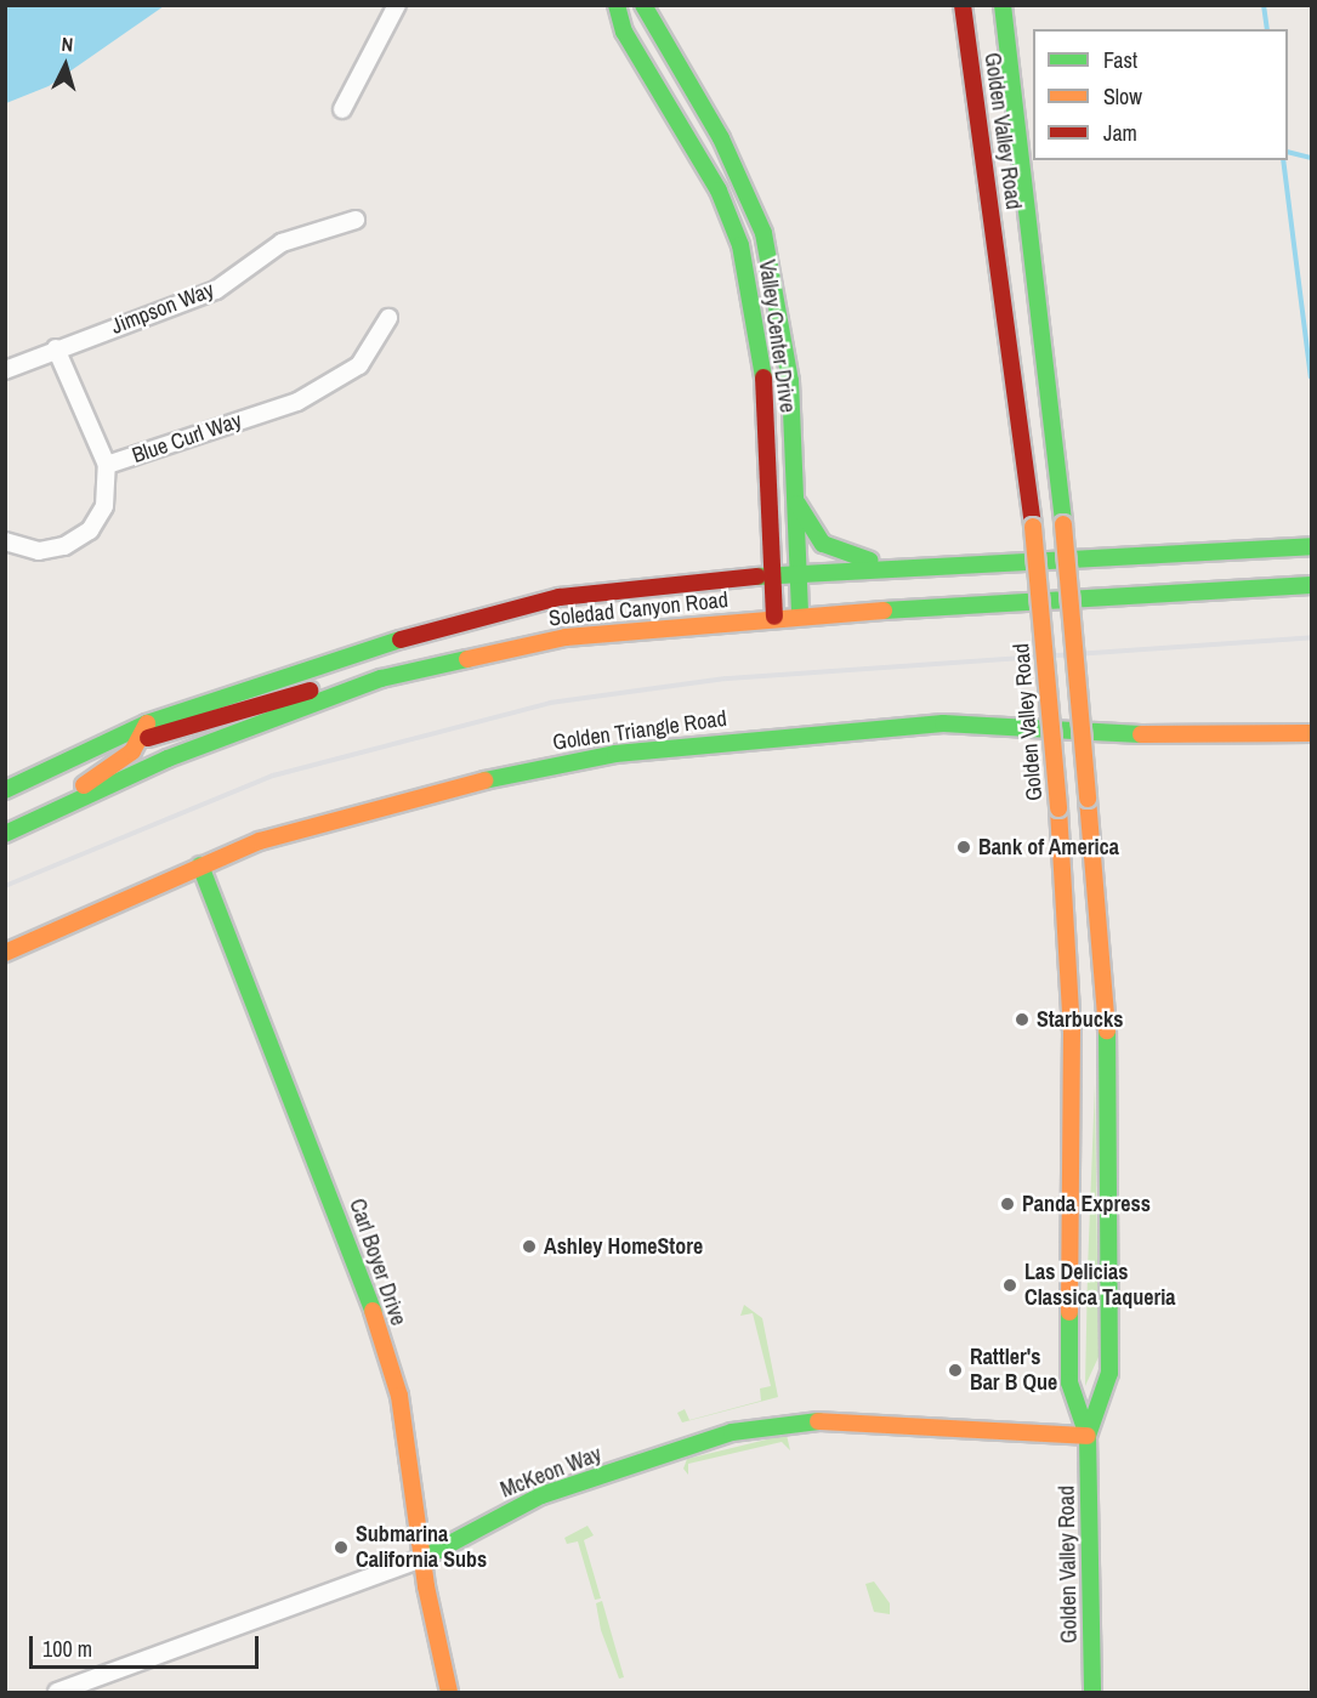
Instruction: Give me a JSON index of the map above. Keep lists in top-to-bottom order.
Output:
{
  "streets": {
    "main road": [
      "Golden Valley Road",
      "Valley Center Drive",
      "Soledad Canyon Road",
      "Golden Triangle Road",
      "Carl Boyer Drive",
      "McKeon Way"
    ],
    "street": ["Jimpson Way", "Blue Curl Way"]
  },
  "crossings": [
    ["Golden Valley Road", "McKeon Way"],
    ["Valley Center Drive", "Soledad Canyon Road"],
    ["Golden Triangle Road", "Carl Boyer Drive"],
    ["Carl Boyer Drive", "McKeon Way"]
  ],
  "places": [
    "Bank of America",
    "Starbucks",
    "Panda Express",
    "Ashley HomeStore",
    "Las Delicias Classica Taqueria",
    "Rattler's Bar B Que",
    "Submarina California Subs"
  ],
  "legend": ["Fast", "Slow", "Jam"],
  "scale_bar": "100 m",
  "north": "top"
}
